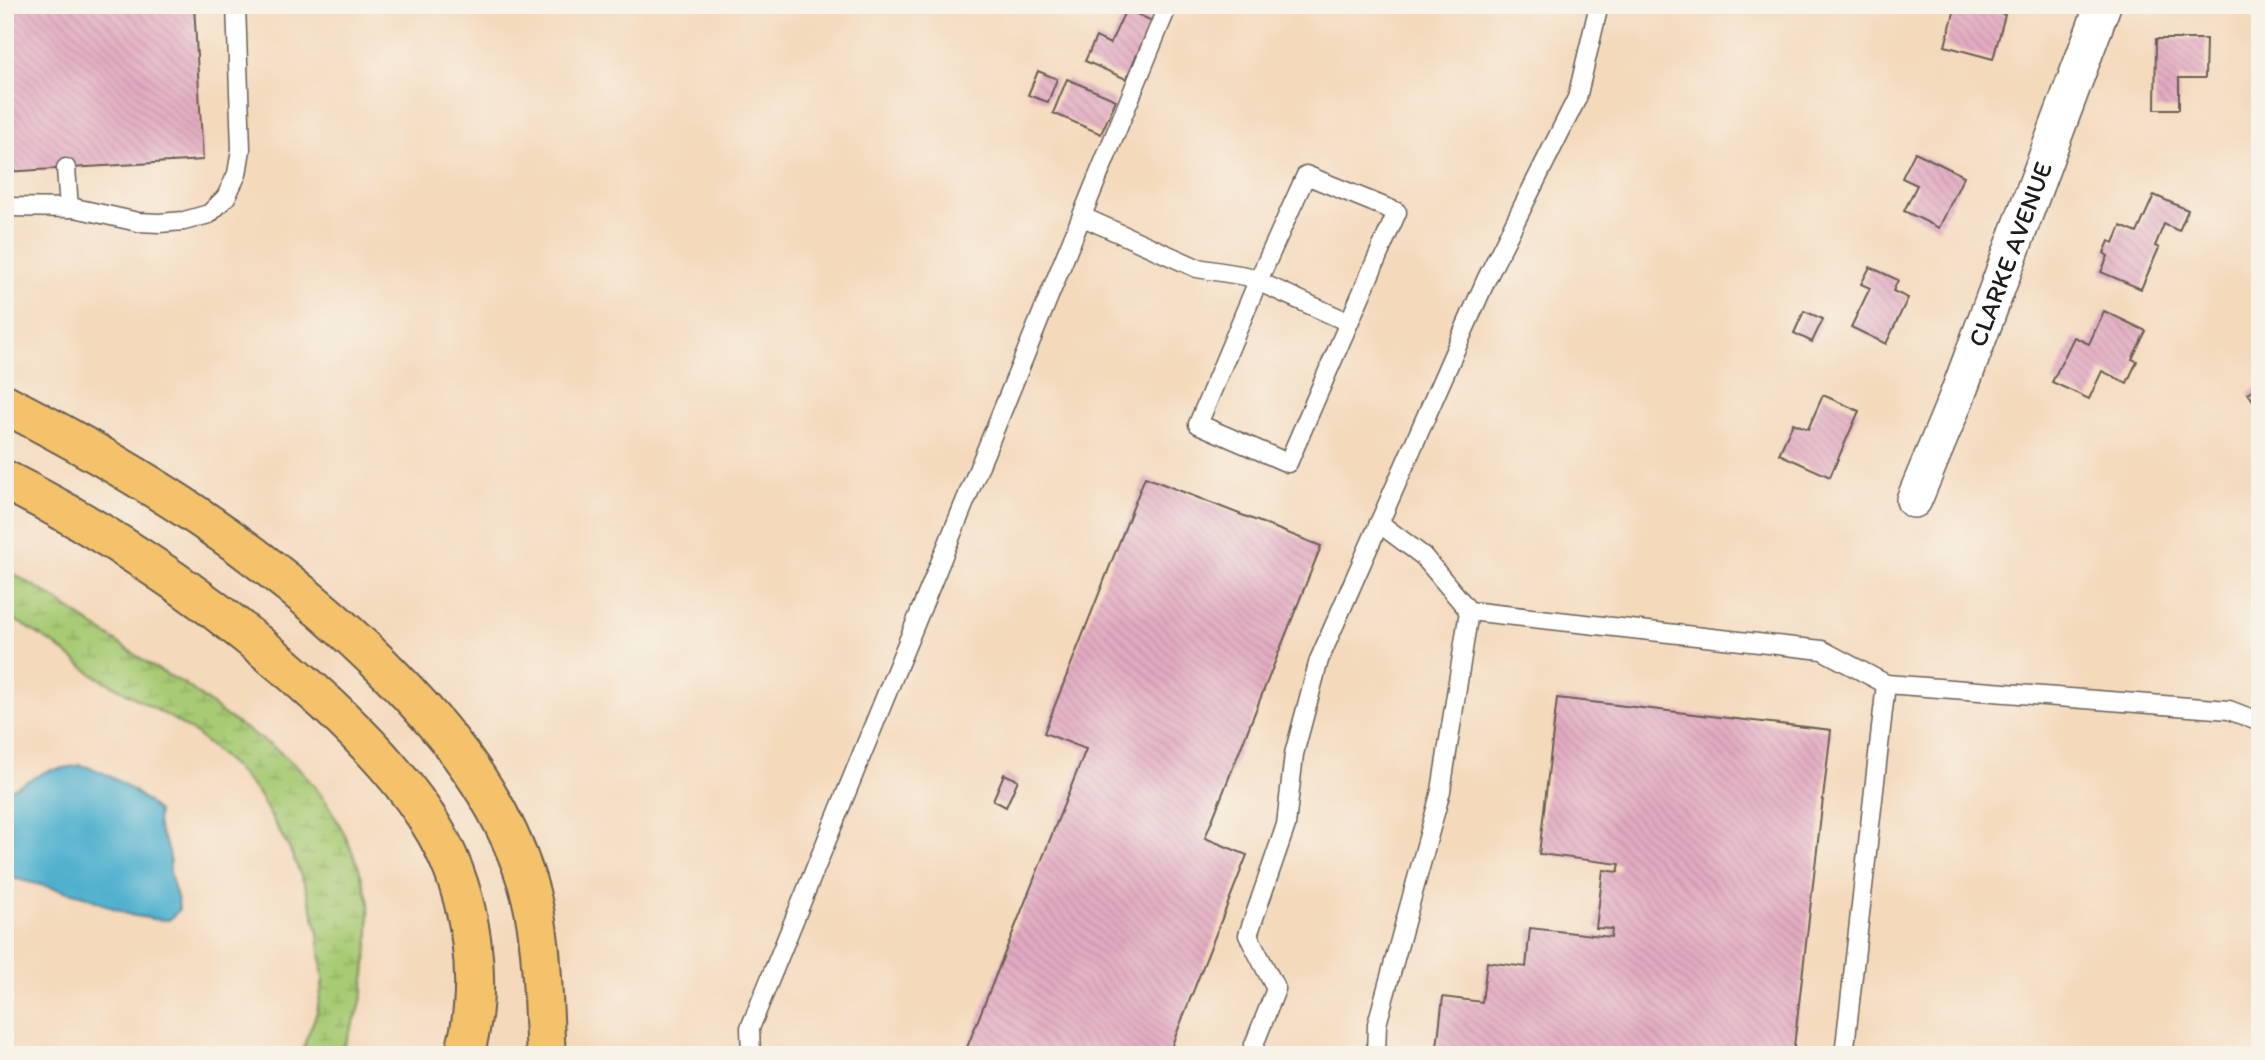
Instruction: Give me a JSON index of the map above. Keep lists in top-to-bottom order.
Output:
{
  "streets": {
    "street": ["CLARKE AVENUE"]
  }
}
